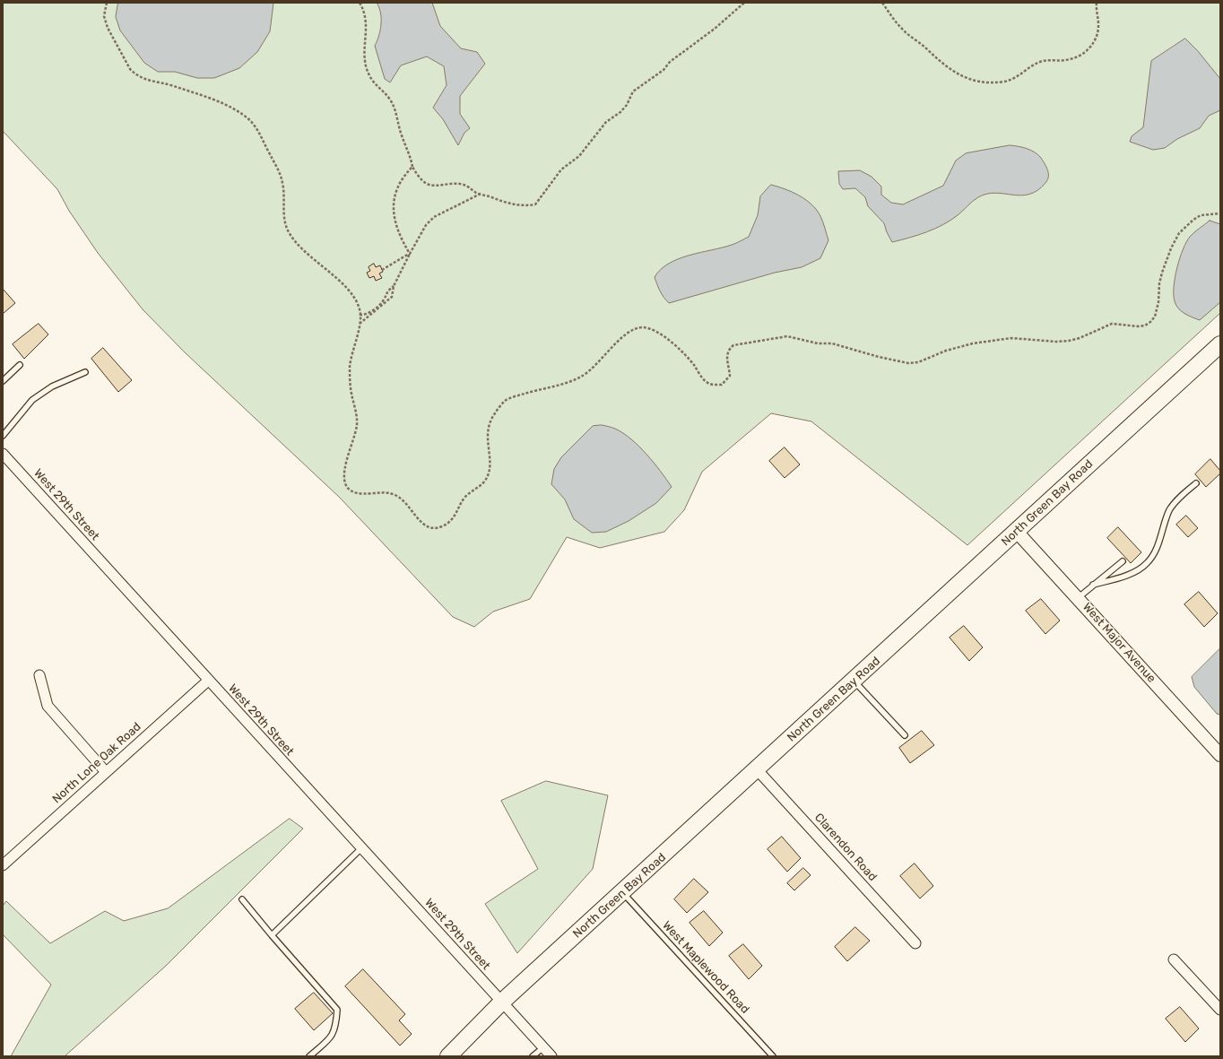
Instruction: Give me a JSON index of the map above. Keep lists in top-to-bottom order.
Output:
{
  "streets": {
    "main road": ["North Green Bay Road"],
    "street": [
      "West 29th Street",
      "West Major Avenue",
      "North Lone Oak Road",
      "Clarendon Road"
    ],
    "lane": ["West Maplewood Road"]
  },
  "crossings": [
    ["North Green Bay Road", "West 29th Street"],
    ["North Green Bay Road", "West Major Avenue"],
    ["North Green Bay Road", "Clarendon Road"],
    ["North Green Bay Road", "West Maplewood Road"],
    ["West 29th Street", "North Lone Oak Road"]
  ]
}
